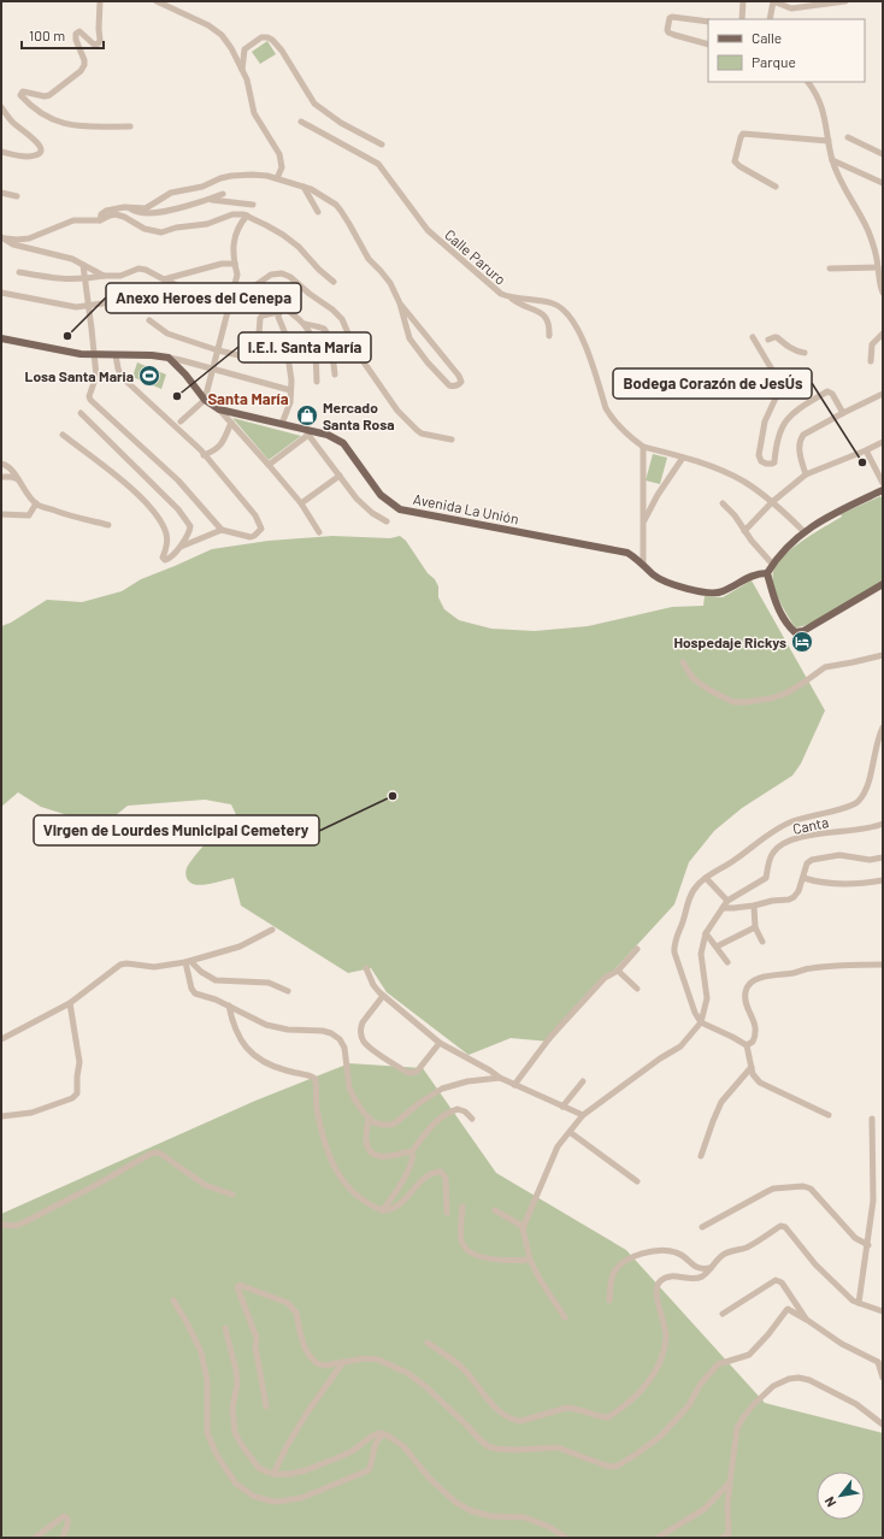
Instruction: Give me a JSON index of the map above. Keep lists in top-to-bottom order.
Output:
{
  "streets": {
    "main road": ["Avenida La Unión"],
    "street": ["Calle Paruro", "Canta"]
  },
  "districts": ["Santa María"],
  "places": {
    "other": [
      "Anexo Heroes del Cenepa",
      "I.E.I. Santa María",
      "Bodega Corazón de JesÚs",
      "Virgen de Lourdes Municipal Cemetery"
    ],
    "sports": ["Losa Santa Maria"],
    "shop": ["Mercado Santa Rosa"],
    "hotel": ["Hospedaje Rickys"]
  },
  "legend": ["Calle", "Parque"],
  "scale_bar": "100 m",
  "north": "bottom left"
}
